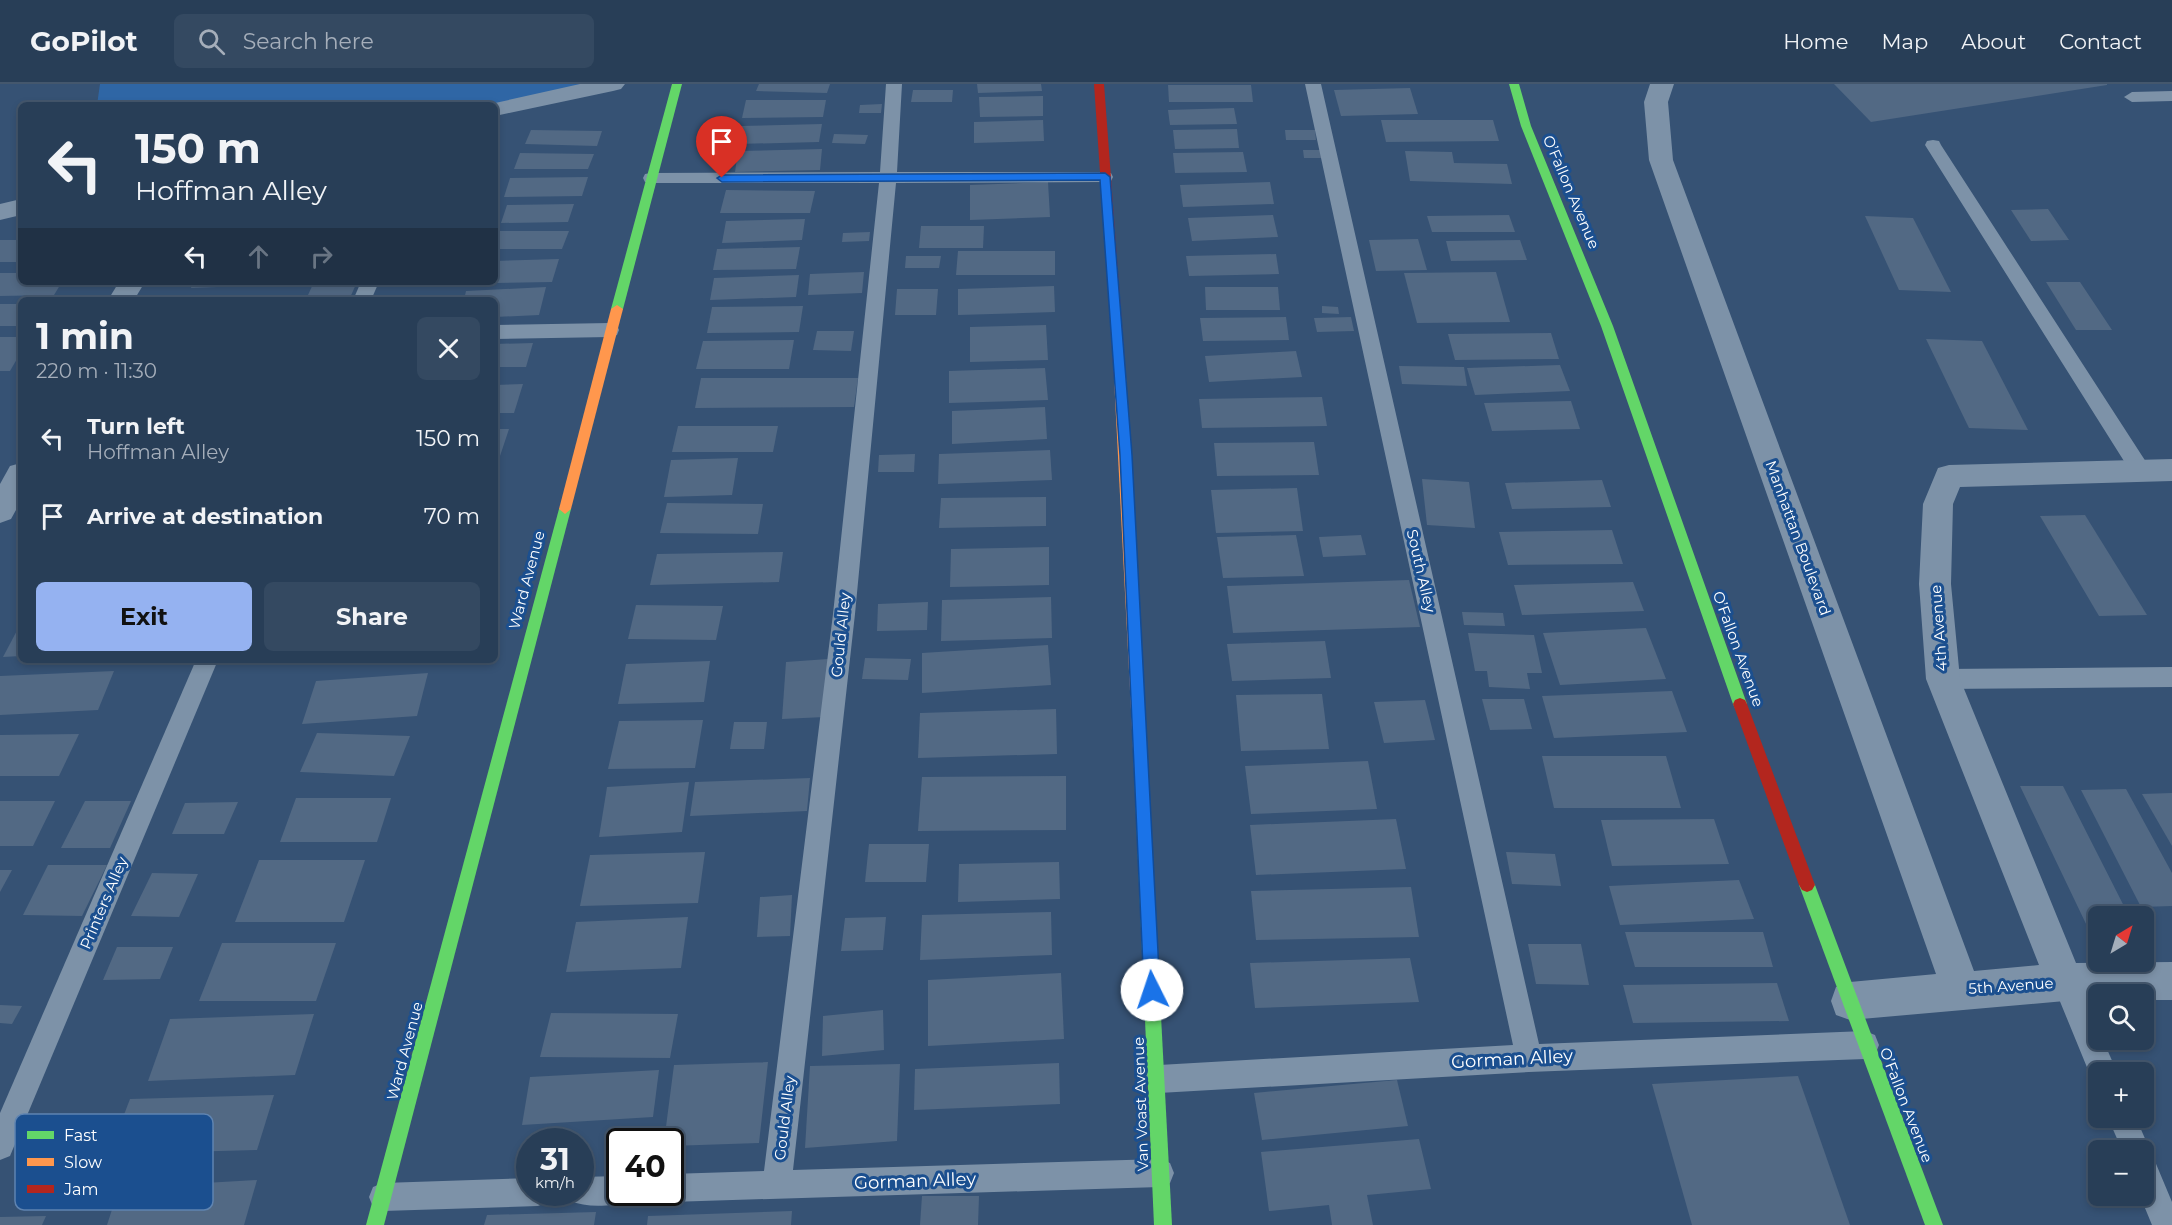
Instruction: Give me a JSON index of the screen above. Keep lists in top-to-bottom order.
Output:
{
  "streets": {
    "street": [
      "O’Fallon Avenue",
      "Manhattan Boulevard",
      "Ward Avenue",
      "4th Avenue",
      "5th Avenue",
      "Van Voast Avenue"
    ],
    "lane": [
      "South Alley",
      "Gould Alley",
      "Printers Alley",
      "Gorman Alley"
    ]
  },
  "crossings": [
    ["O’Fallon Avenue", "5th Avenue"],
    ["O’Fallon Avenue", "Gorman Alley"],
    ["Manhattan Boulevard", "5th Avenue"],
    ["South Alley", "Gorman Alley"],
    ["4th Avenue", "5th Avenue"],
    ["Gould Alley", "Gorman Alley"],
    ["Gorman Alley", "Van Voast Avenue"]
  ],
  "legend": ["Fast", "Slow", "Jam"],
  "north": "top right",
  "page": {
    "header": "GoPilot",
    "search": "Search here",
    "nav": [
      "Home",
      "Map",
      "About",
      "Contact"
    ],
    "turn": ["150 m", "Hoffman Alley"],
    "heading": ["1 min", "220 m · 11:30"],
    "list": [
      {
        "name": "Turn left",
        "note": "Hoffman Alley",
        "value": "150 m"
      },
      {
        "name": "Arrive at destination",
        "value": "70 m"
      }
    ],
    "buttons": ["Exit", "Share"],
    "map_buttons": ["+", "−"],
    "speed": "31 km/h",
    "limit": "40"
  }
}
